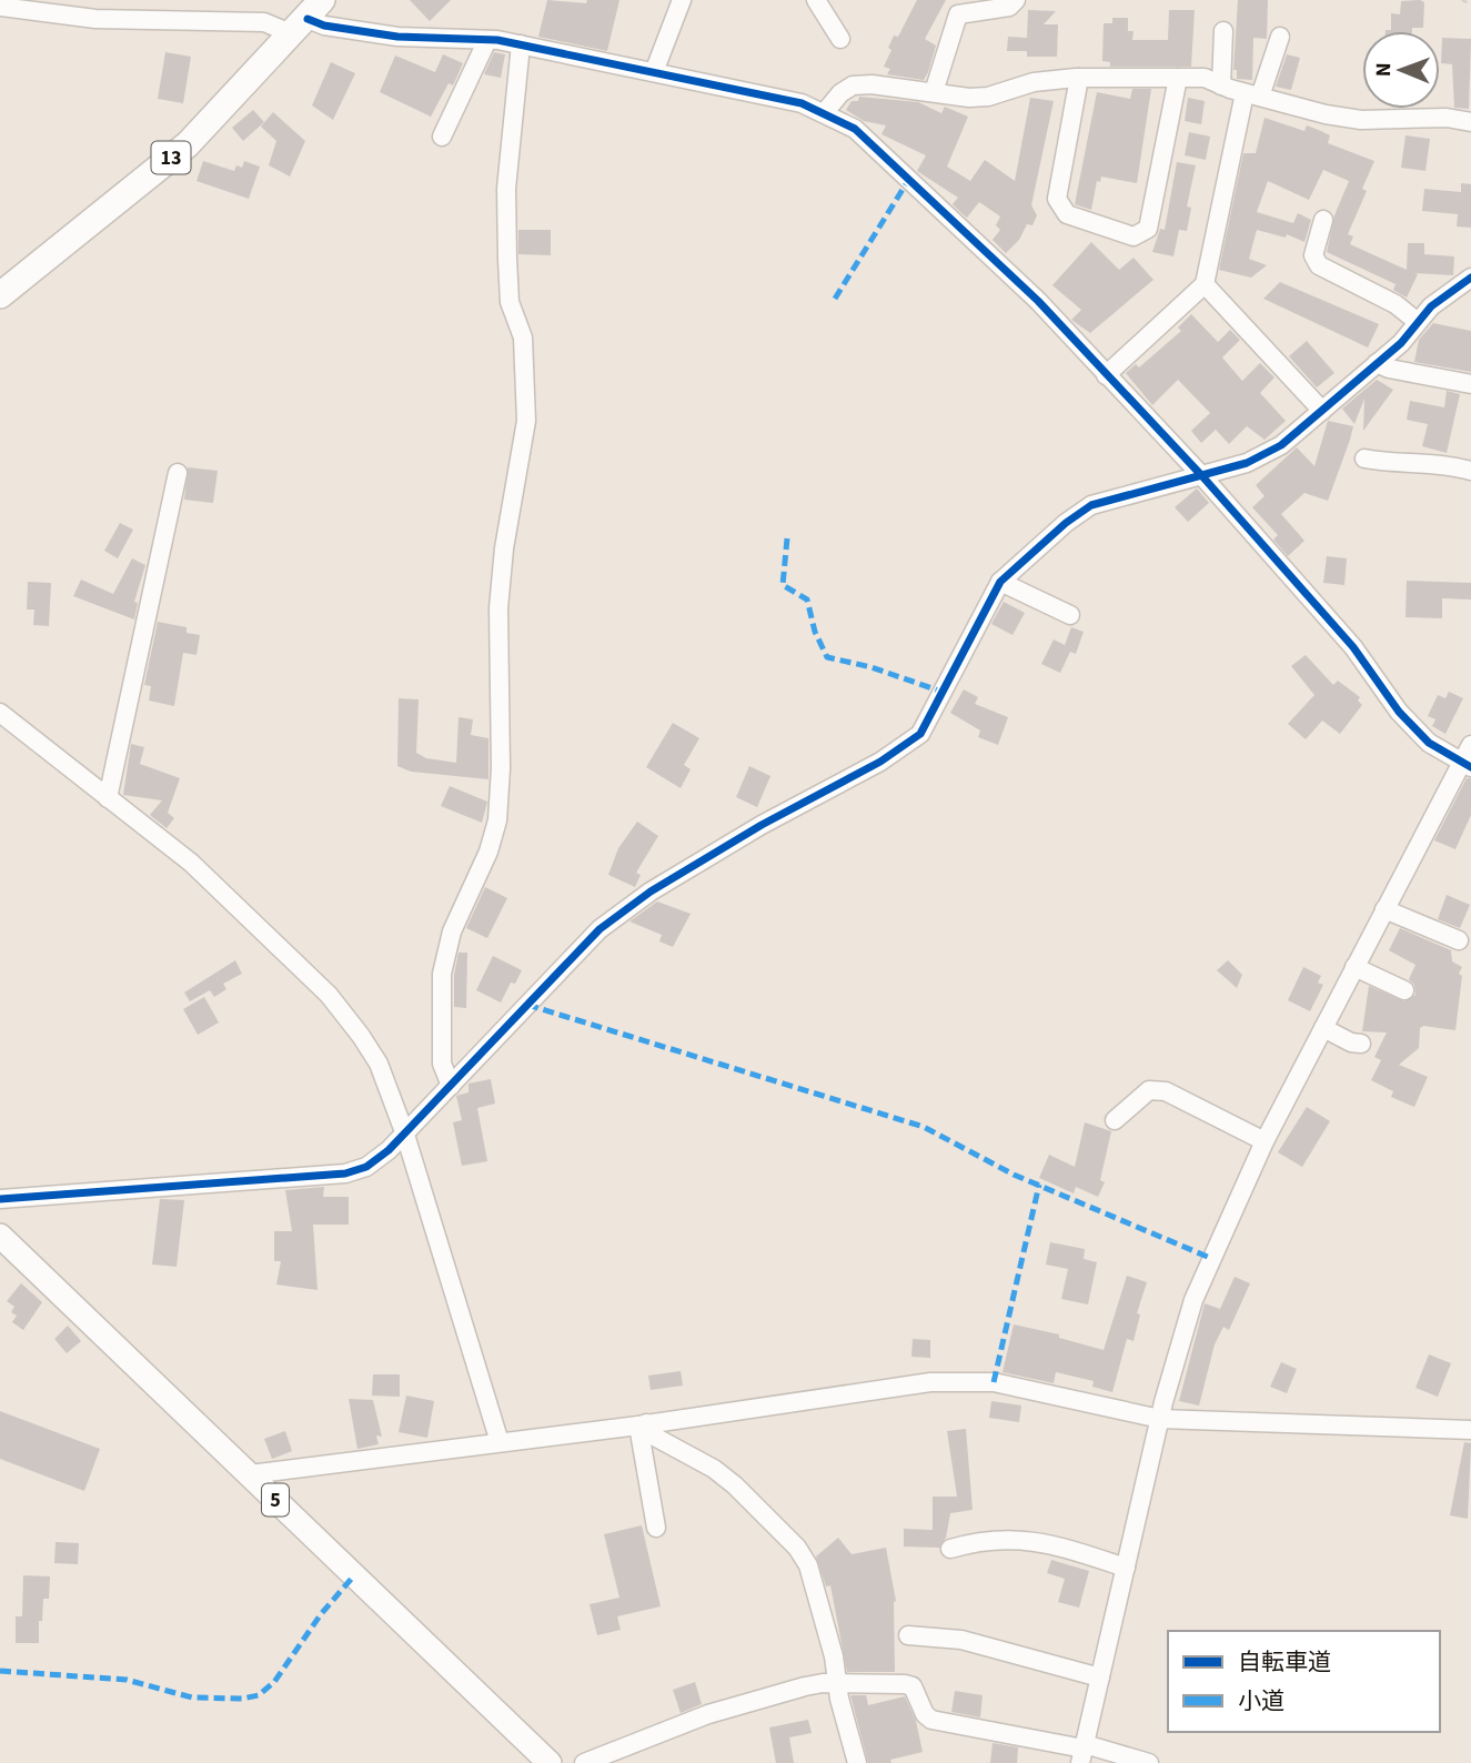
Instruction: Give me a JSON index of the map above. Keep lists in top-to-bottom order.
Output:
{
  "streets": {
    "highway": ["13"],
    "main road": ["5"]
  },
  "legend": ["自転車道", "小道"],
  "north": "left"
}
